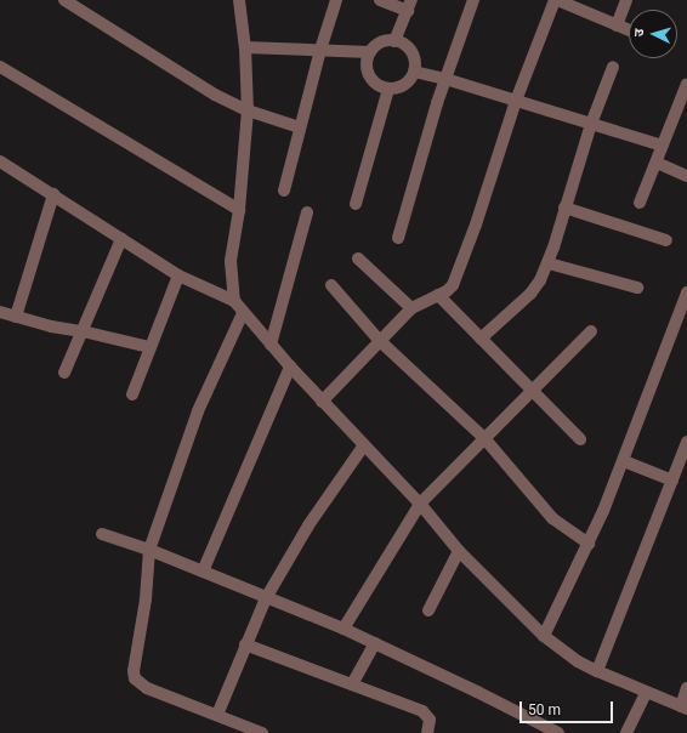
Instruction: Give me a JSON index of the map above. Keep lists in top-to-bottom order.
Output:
{
  "scale_bar": "50 m",
  "north": "left"
}
